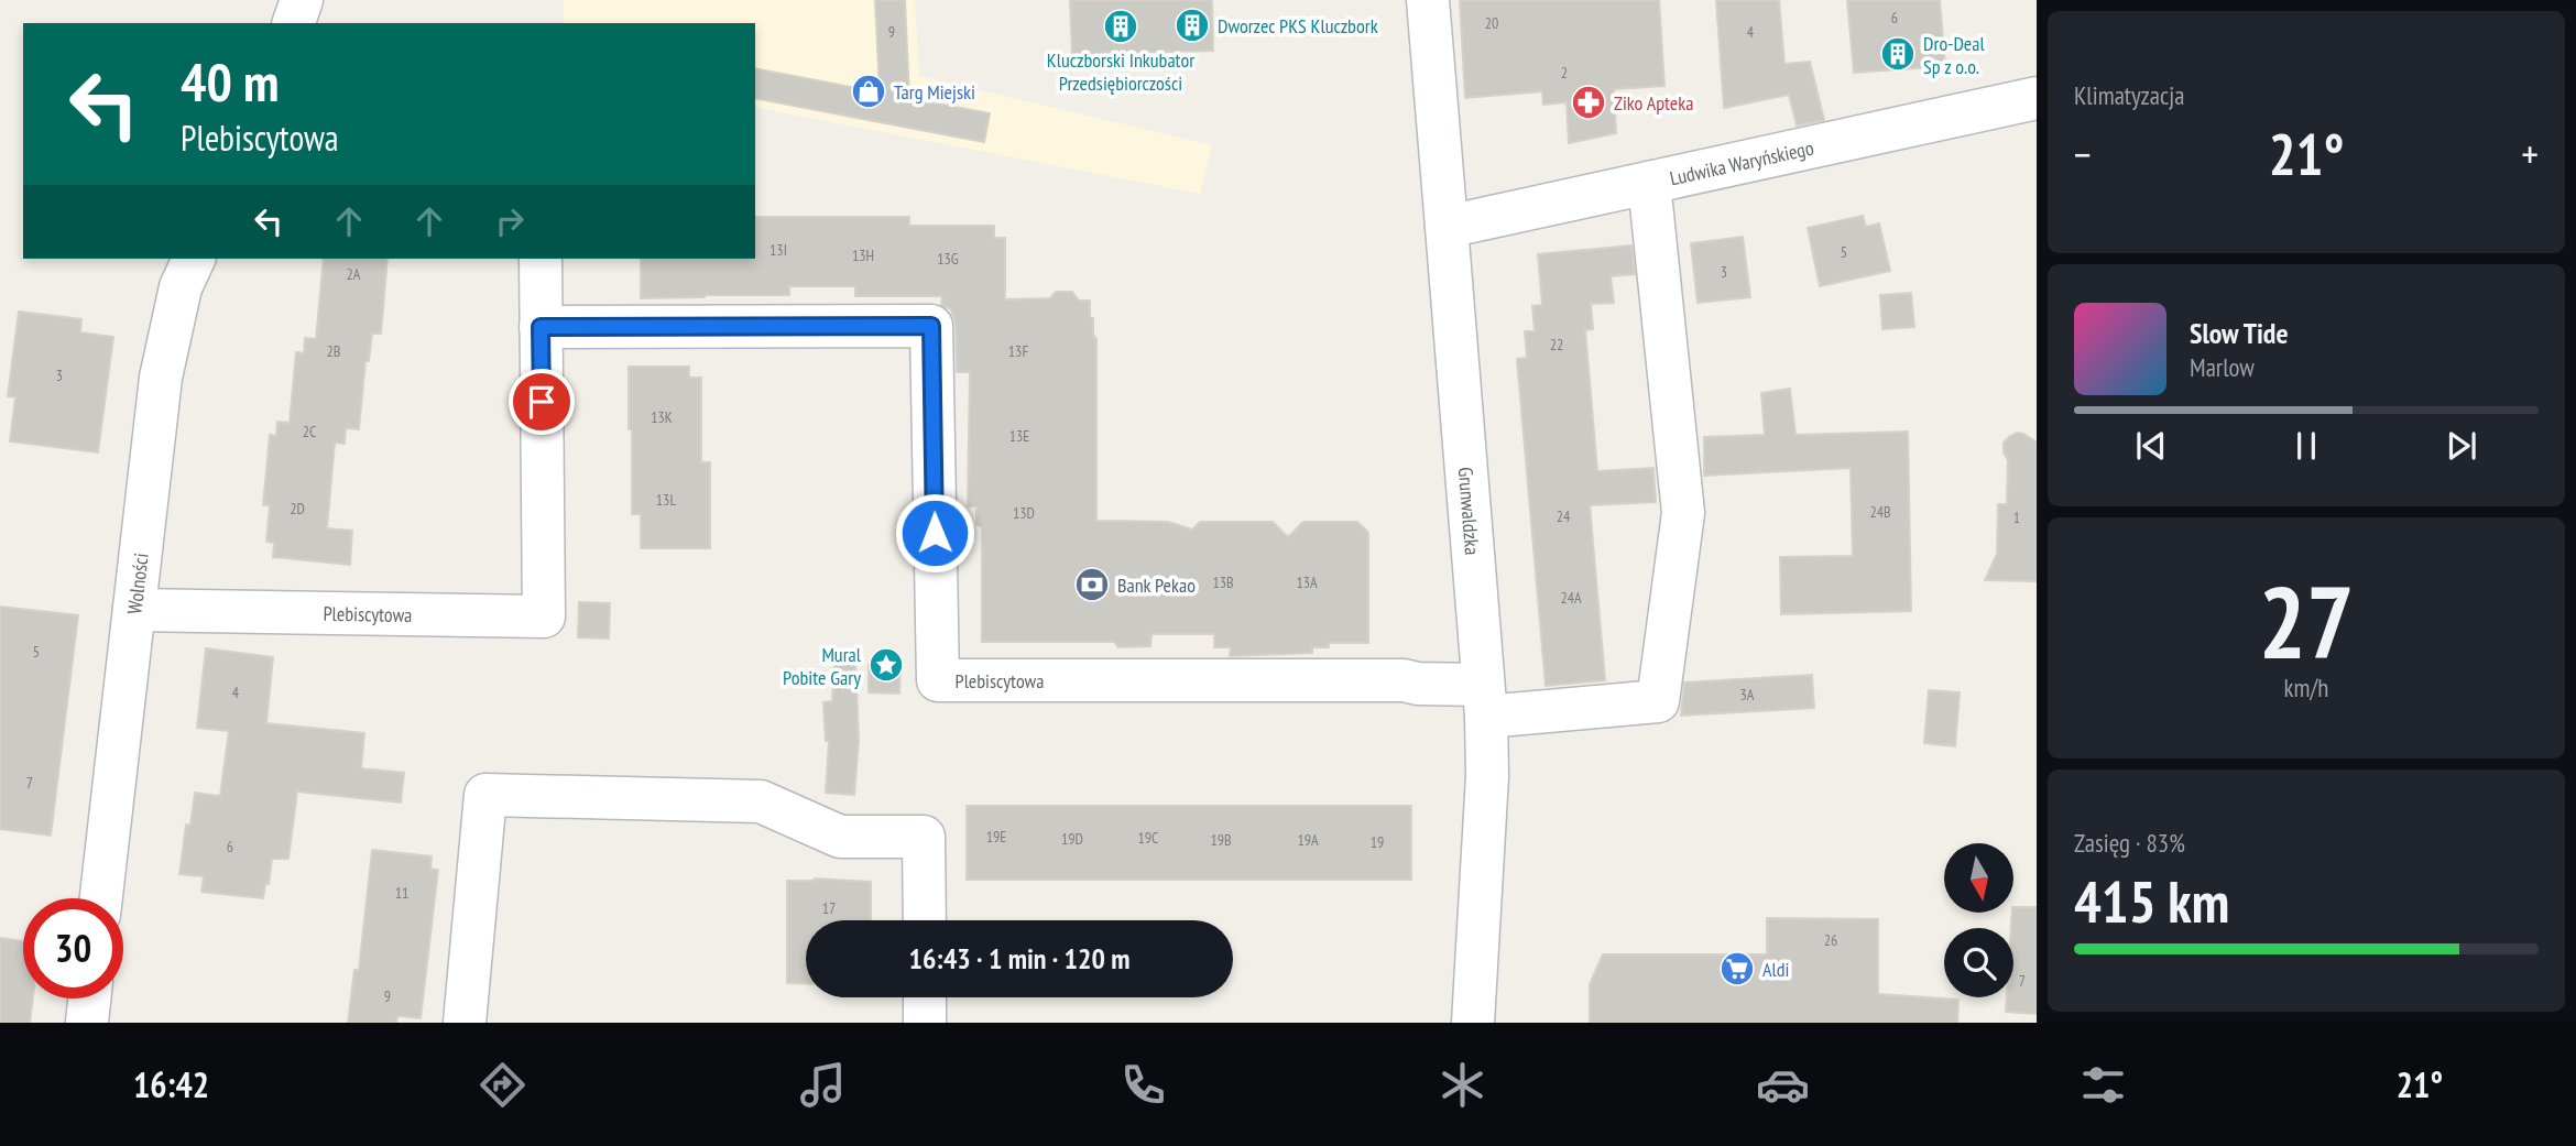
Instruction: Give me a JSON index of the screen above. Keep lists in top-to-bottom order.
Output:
{
  "streets": {
    "street": [
      "Ludwika Waryńskiego",
      "Grunwaldzka",
      "Wolności",
      "Plebiscytowa"
    ]
  },
  "crossings": [
    ["Ludwika Waryńskiego", "Grunwaldzka"],
    ["Grunwaldzka", "Plebiscytowa"],
    ["Wolności", "Plebiscytowa"]
  ],
  "places": {
    "building": ["Dworzec PKS Kluczbork", "Kluczborski Inkubator Przedsiębiorczości", "Dro-Deal Sp z o.o."],
    "shop": ["Targ Miejski"],
    "pharmacy": ["Ziko Apteka"],
    "bank": ["Bank Pekao"],
    "place": ["Mural Pobite Gary"],
    "supermarket": ["Aldi"]
  },
  "house_numbers": [
    "6",
    "20",
    "9",
    "4",
    "2",
    "13I",
    "5",
    "13H",
    "13G",
    "3",
    "2A",
    "22",
    "2B",
    "13F",
    "3",
    "13K",
    "2C",
    "13E",
    "13L",
    "2D",
    "24B",
    "13D",
    "24",
    "1",
    "13B",
    "13A",
    "24A",
    "5",
    "4",
    "3A",
    "7",
    "19E",
    "19C",
    "19D",
    "19B",
    "19A",
    "19",
    "6",
    "11",
    "17",
    "26",
    "7",
    "9"
  ],
  "north": "bottom",
  "page": {
    "tile": [
      "Klimatyzacja",
      ["27", "km/h"],
      ["Zasięg · 83%", "415 km"]
    ],
    "turn": ["40 m", "Plebiscytowa"],
    "heat": ["−", "21°", "+"],
    "song": ["Slow Tide", "Marlow"],
    "limit": "30",
    "trip": "16:43 · 1 min · 120 m",
    "tabs": ["16:42", "21°"]
  }
}
